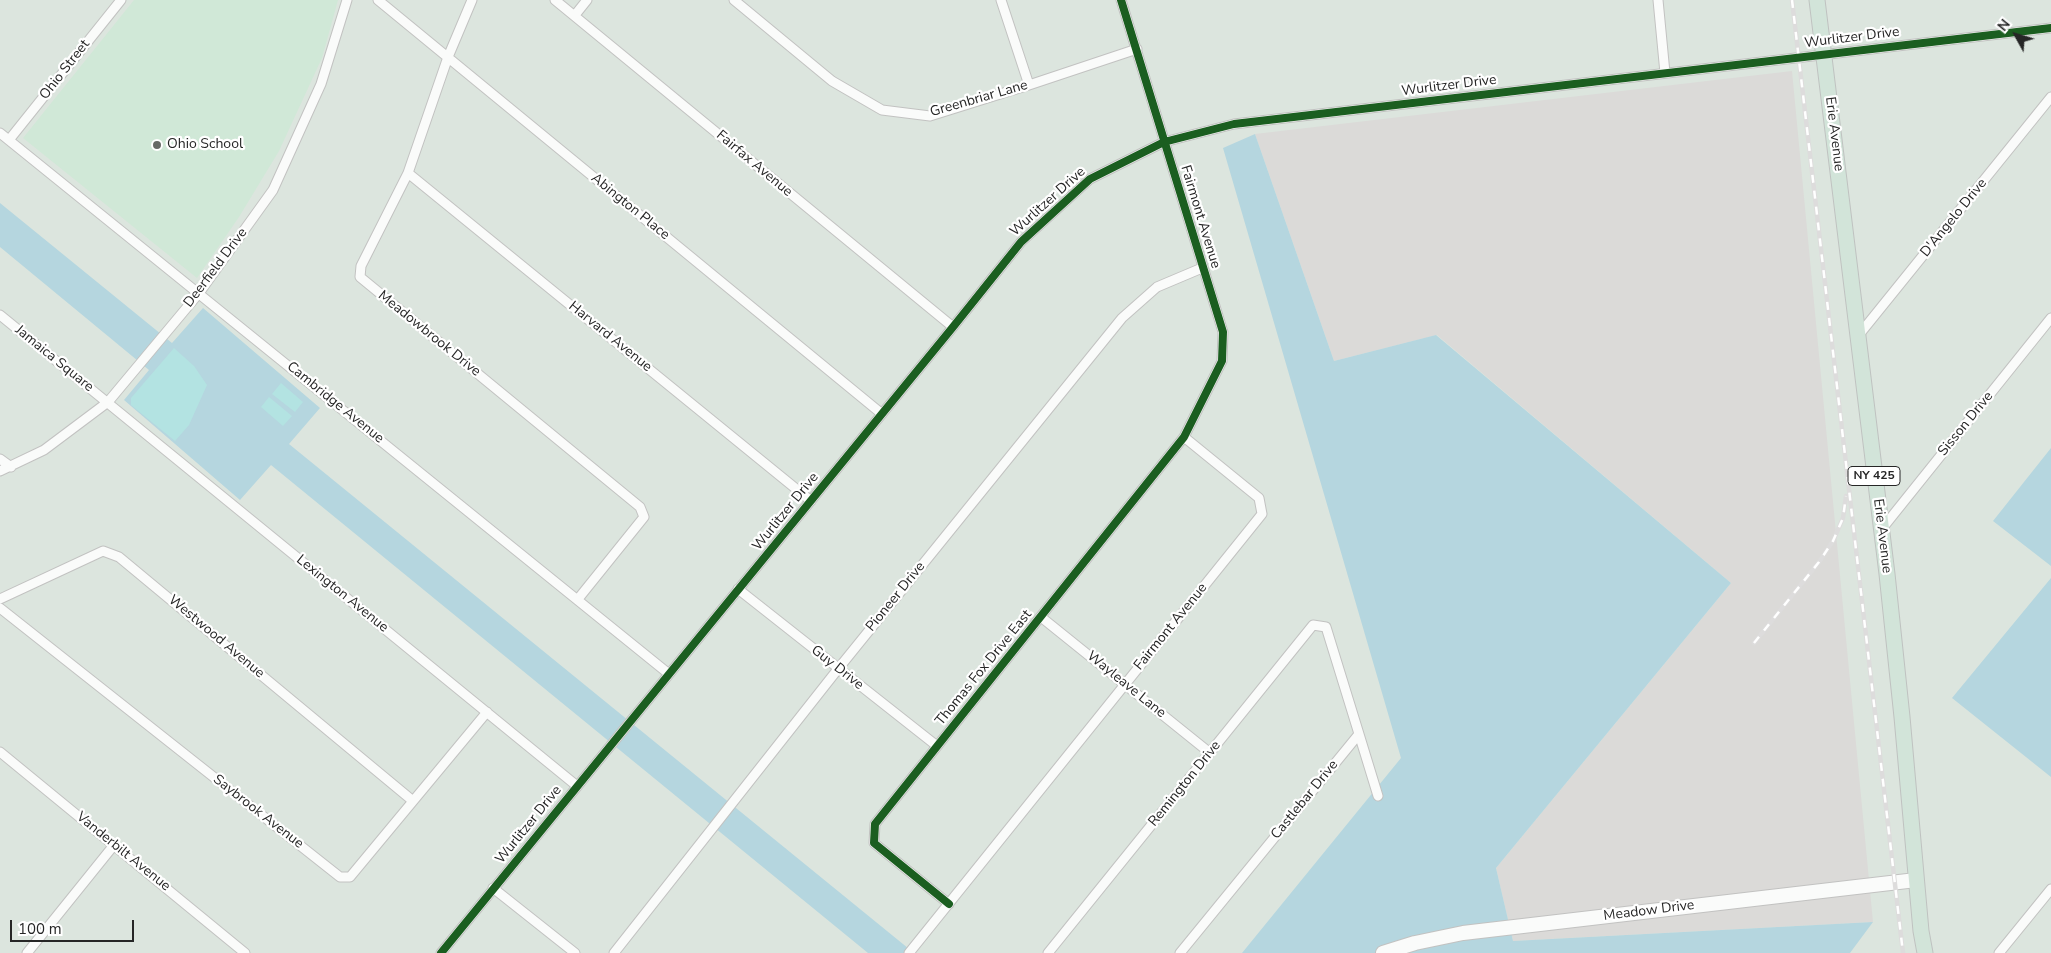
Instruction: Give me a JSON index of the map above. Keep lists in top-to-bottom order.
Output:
{
  "streets": {
    "main road": ["Erie Avenue", "NY 425"],
    "street": [
      "Wurlitzer Drive",
      "Ohio Street",
      "Greenbriar Lane",
      "Fairfax Avenue",
      "Abington Place",
      "Fairmont Avenue",
      "D'Angelo Drive",
      "Deerfield Drive",
      "Meadowbrook Drive",
      "Harvard Avenue",
      "Jamaica Square",
      "Cambridge Avenue",
      "Sisson Drive",
      "Lexington Avenue",
      "Pioneer Drive",
      "Westwood Avenue",
      "Guy Drive",
      "Thomas Fox Drive East",
      "Wayleave Lane",
      "Remington Drive",
      "Castlebar Drive",
      "Saybrook Avenue",
      "Vanderbilt Avenue",
      "Meadow Drive"
    ]
  },
  "crossings": [
    ["Wurlitzer Drive", "Erie Avenue"],
    ["Wurlitzer Drive", "Fairfax Avenue"],
    ["Wurlitzer Drive", "Abington Place"],
    ["Wurlitzer Drive", "Fairmont Avenue"],
    ["Wurlitzer Drive", "Harvard Avenue"],
    ["Wurlitzer Drive", "Cambridge Avenue"],
    ["Wurlitzer Drive", "Lexington Avenue"],
    ["Wurlitzer Drive", "Guy Drive"],
    ["Ohio Street", "Cambridge Avenue"],
    ["Greenbriar Lane", "Fairmont Avenue"],
    ["Erie Avenue", "D'Angelo Drive"],
    ["Erie Avenue", "Sisson Drive"],
    ["Erie Avenue", "Meadow Drive"],
    ["Abington Place", "Meadowbrook Drive"],
    ["Fairmont Avenue", "Pioneer Drive"],
    ["Fairmont Avenue", "Thomas Fox Drive East"],
    ["Fairmont Avenue", "Wayleave Lane"],
    ["Deerfield Drive", "Jamaica Square"],
    ["Deerfield Drive", "Cambridge Avenue"],
    ["Deerfield Drive", "Lexington Avenue"],
    ["Meadowbrook Drive", "Harvard Avenue"],
    ["Meadowbrook Drive", "Cambridge Avenue"],
    ["Jamaica Square", "Lexington Avenue"],
    ["Lexington Avenue", "Saybrook Avenue"],
    ["Pioneer Drive", "Guy Drive"],
    ["Westwood Avenue", "Saybrook Avenue"],
    ["Guy Drive", "Thomas Fox Drive East"],
    ["Thomas Fox Drive East", "Wayleave Lane"],
    ["Wayleave Lane", "Remington Drive"],
    ["Remington Drive", "Castlebar Drive"]
  ],
  "places": ["Ohio School"],
  "scale_bar": "100 m",
  "north": "top left"
}
